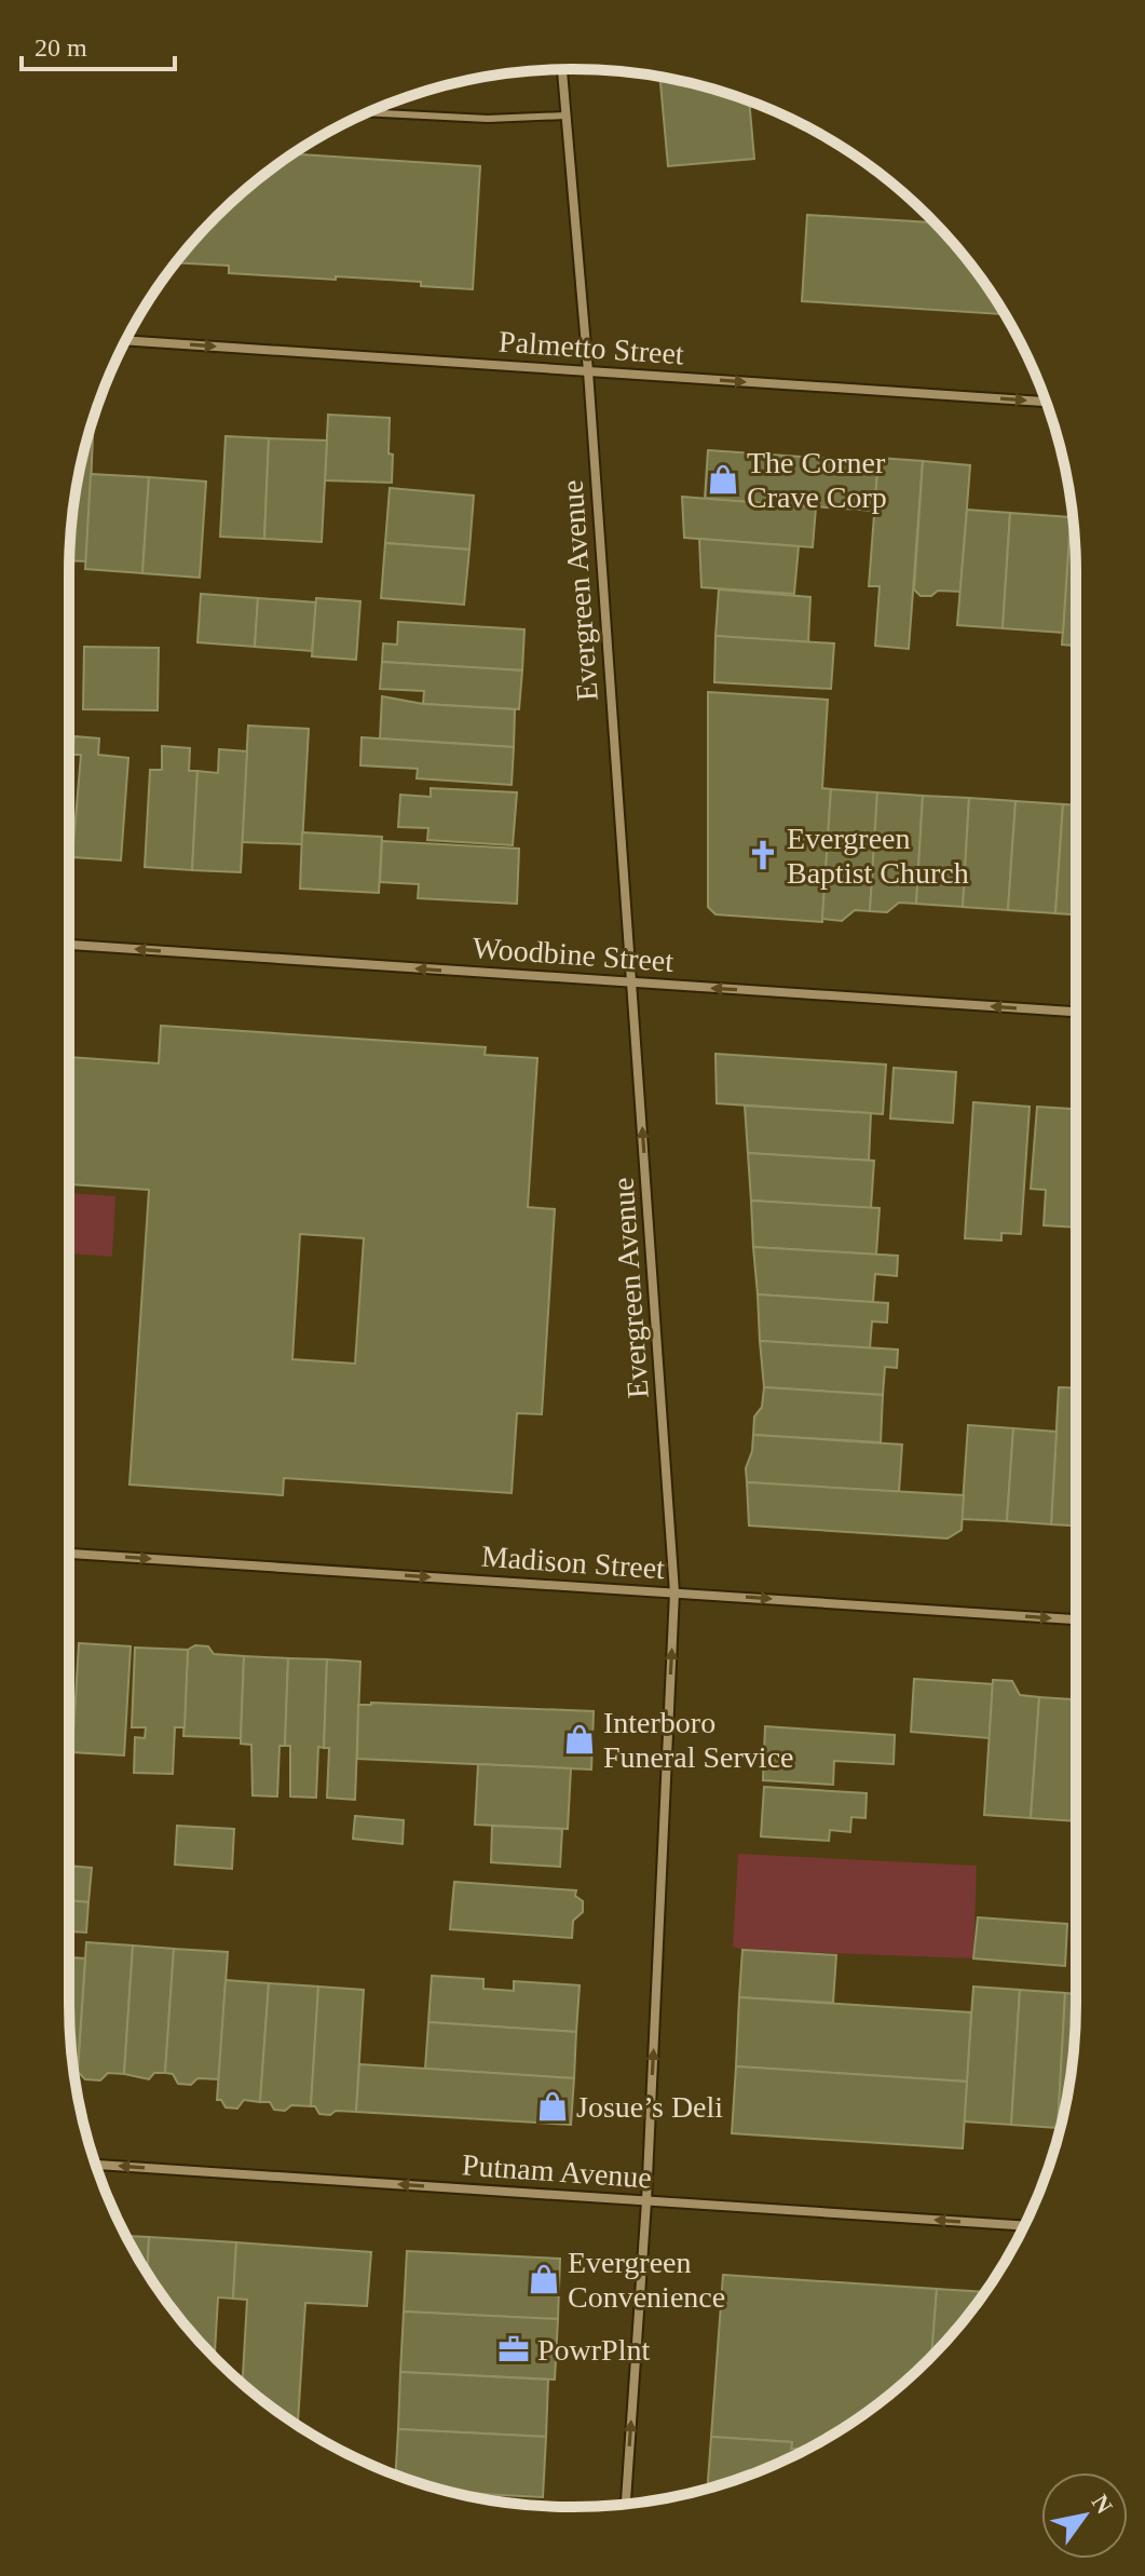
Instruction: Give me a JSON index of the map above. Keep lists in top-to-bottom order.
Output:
{
  "streets": {
    "street": [
      "Palmetto Street",
      "Evergreen Avenue",
      "Woodbine Street",
      "Madison Street",
      "Putnam Avenue"
    ]
  },
  "crossings": [
    ["Palmetto Street", "Evergreen Avenue"],
    ["Evergreen Avenue", "Woodbine Street"],
    ["Evergreen Avenue", "Madison Street"],
    ["Evergreen Avenue", "Putnam Avenue"]
  ],
  "one_way": [
    "Palmetto Street",
    "Evergreen Avenue",
    "Woodbine Street",
    "Madison Street",
    "Putnam Avenue"
  ],
  "places": {
    "shop": [
      "The Corner Crave Corp",
      "Interboro Funeral Service",
      "Josue’s Deli",
      "Evergreen Convenience"
    ],
    "church": ["Evergreen Baptist Church"],
    "office": ["PowrPlnt"]
  },
  "scale_bar": "20 m",
  "north": "top right"
}
